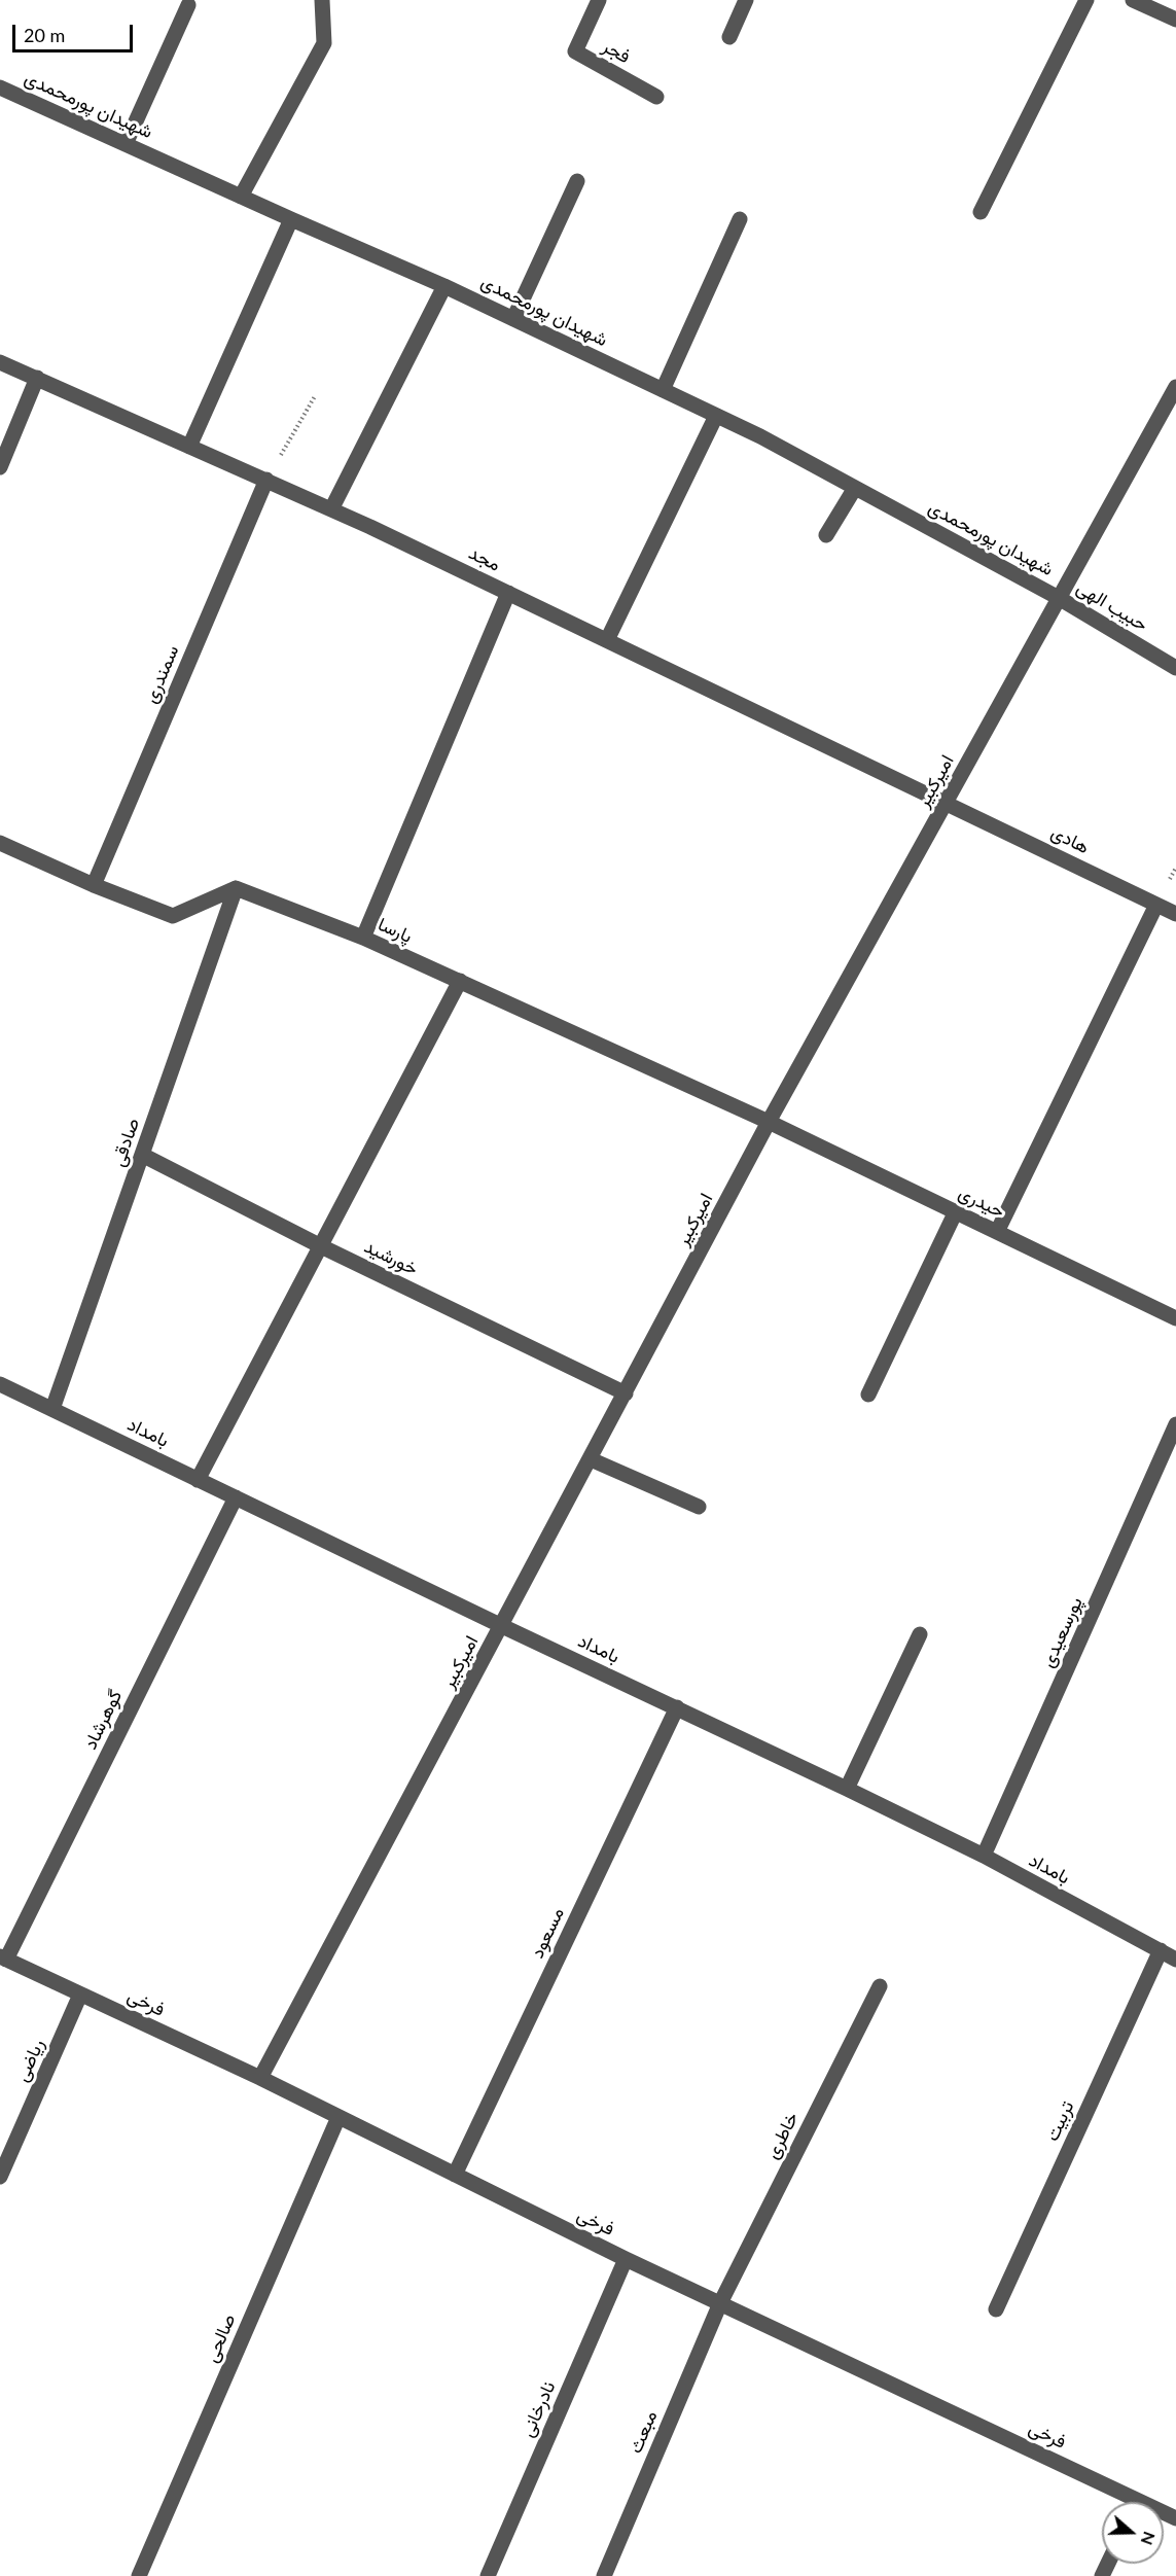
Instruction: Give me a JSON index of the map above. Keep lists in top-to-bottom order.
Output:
{
  "streets": {
    "street": [
      "فجر",
      "شهیدان پورمحمدی",
      "مجد",
      "حبیب الهی",
      "سمندری",
      "امیرکبیر",
      "هادی",
      "پارسا",
      "صادقی",
      "حیدری",
      "خورشید",
      "بامداد",
      "پورسعیدی",
      "گوهرشاد",
      "مسعود",
      "فرخی",
      "ریاضی",
      "تربیت",
      "خاطری",
      "صالحی",
      "نادرخانی",
      "مبعث"
    ]
  },
  "crossings": [
    ["شهیدان پورمحمدی", "حبیب الهی"],
    ["شهیدان پورمحمدی", "امیرکبیر"],
    ["مجد", "سمندری"],
    ["مجد", "امیرکبیر"],
    ["مجد", "هادی"],
    ["حبیب الهی", "امیرکبیر"],
    ["امیرکبیر", "هادی"],
    ["امیرکبیر", "پارسا"],
    ["امیرکبیر", "حیدری"],
    ["امیرکبیر", "خورشید"],
    ["امیرکبیر", "بامداد"],
    ["امیرکبیر", "فرخی"],
    ["پارسا", "صادقی"],
    ["پارسا", "حیدری"],
    ["صادقی", "خورشید"],
    ["صادقی", "بامداد"],
    ["بامداد", "پورسعیدی"],
    ["بامداد", "گوهرشاد"],
    ["بامداد", "مسعود"],
    ["بامداد", "تربیت"],
    ["گوهرشاد", "فرخی"],
    ["مسعود", "فرخی"],
    ["فرخی", "ریاضی"],
    ["فرخی", "خاطری"],
    ["فرخی", "صالحی"],
    ["فرخی", "نادرخانی"],
    ["فرخی", "مبعث"],
    ["خاطری", "مبعث"]
  ],
  "scale_bar": "20 m",
  "north": "right"
}
